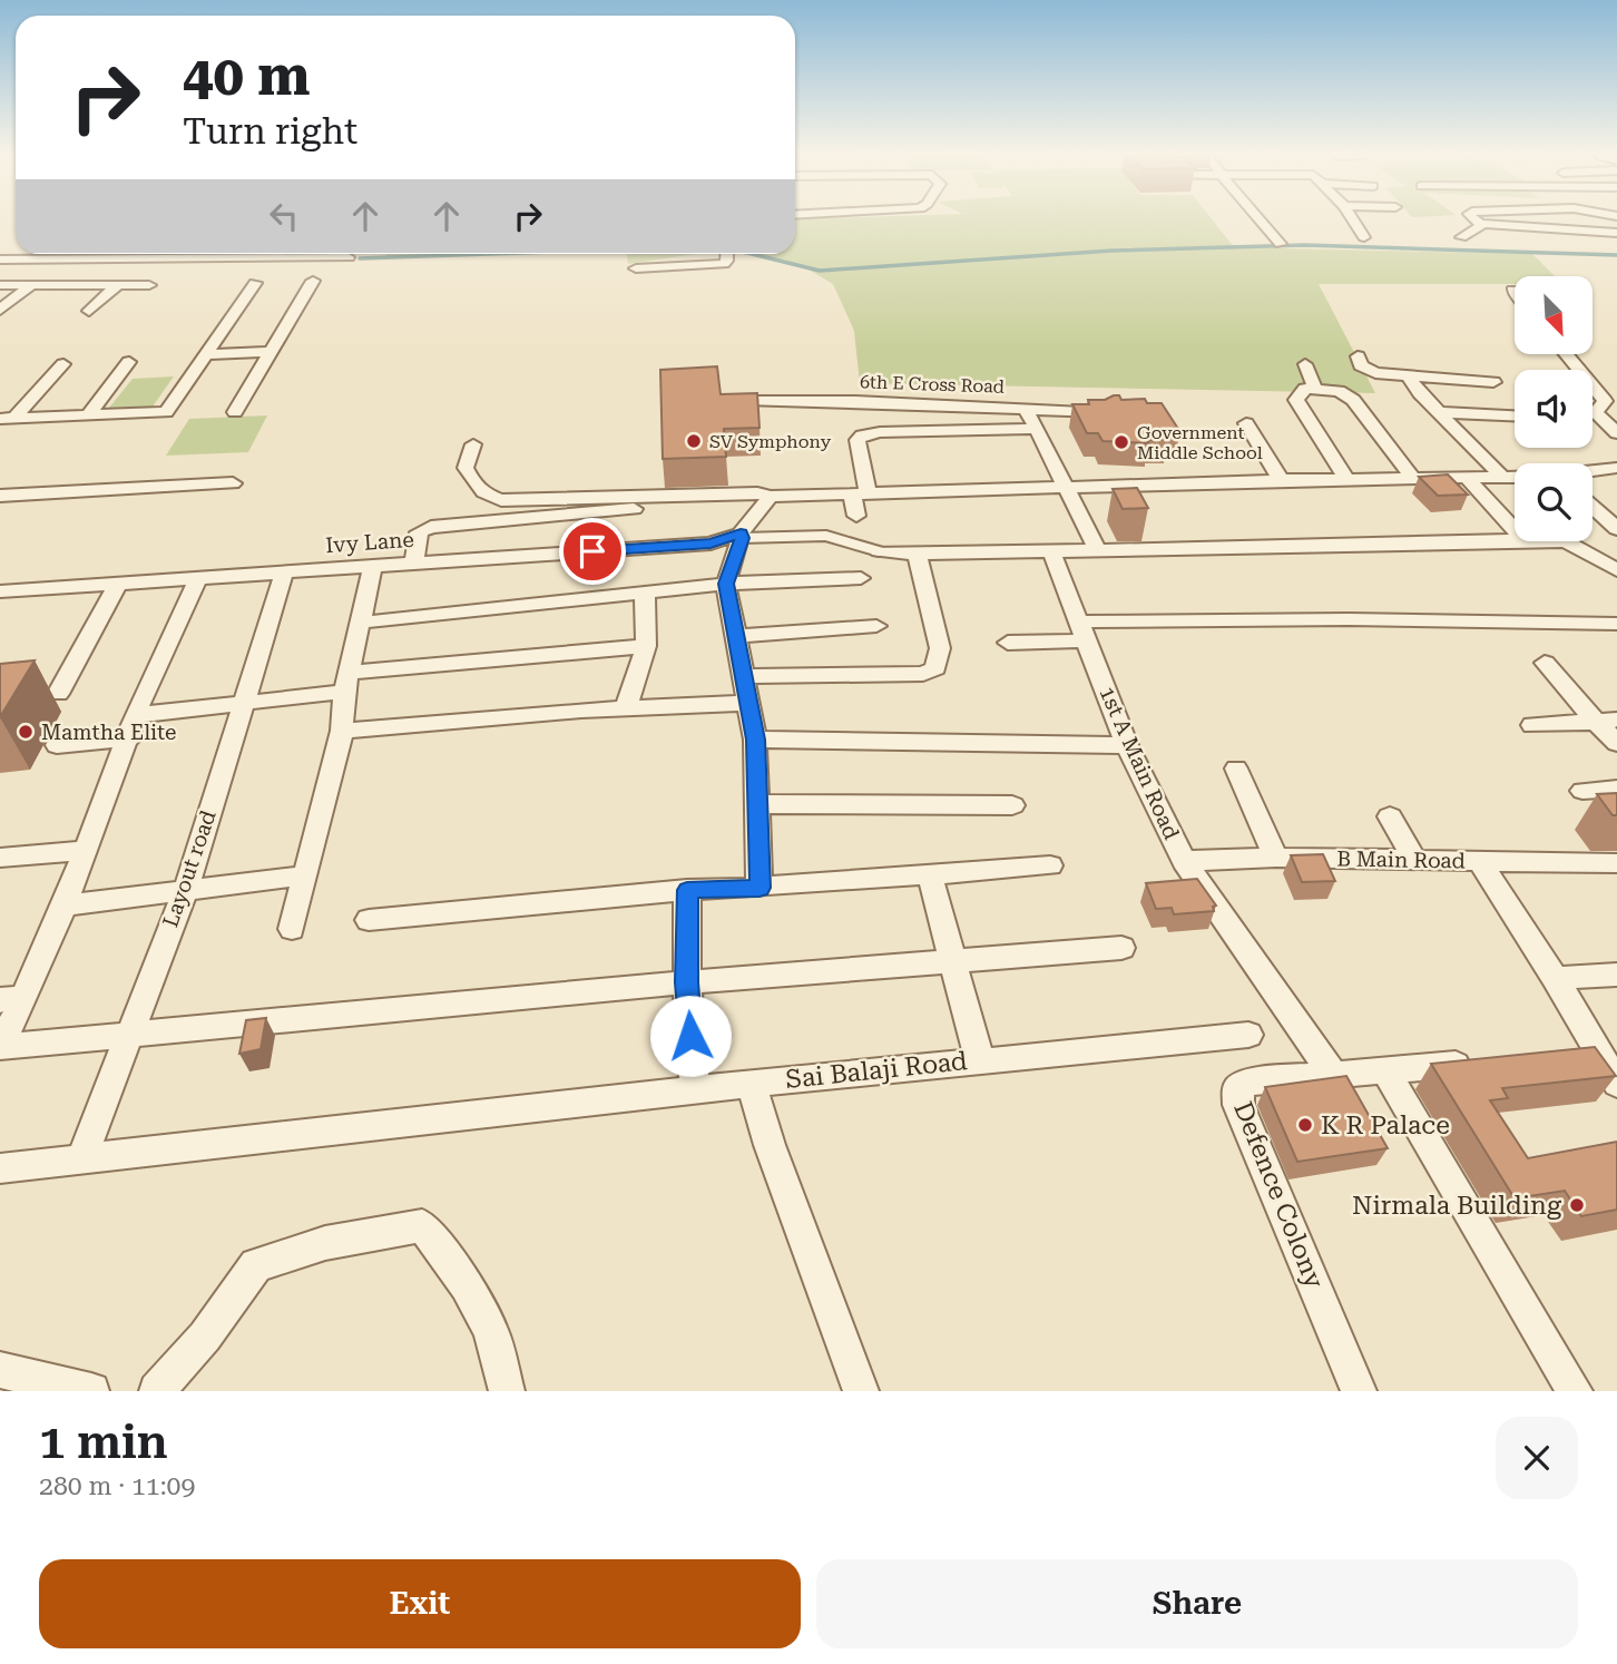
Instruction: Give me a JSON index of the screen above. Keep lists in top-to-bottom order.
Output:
{
  "streets": {
    "street": [
      "6th E Cross Road",
      "Ivy Lane",
      "1st A Main Road",
      "B Main Road",
      "Layout road",
      "Sai Balaji Road",
      "Defence Colony"
    ]
  },
  "crossings": [
    ["Ivy Lane", "Layout road"],
    ["1st A Main Road", "B Main Road"],
    ["1st A Main Road", "Defence Colony"]
  ],
  "places": [
    "SV Symphony",
    "Government Middle School",
    "Mamtha Elite",
    "K R Palace",
    "Nirmala Building"
  ],
  "north": "bottom right",
  "page": {
    "turn": ["40 m", "Turn right"],
    "heading": ["1 min", "280 m · 11:09"],
    "buttons": ["Exit", "Share"]
  }
}
